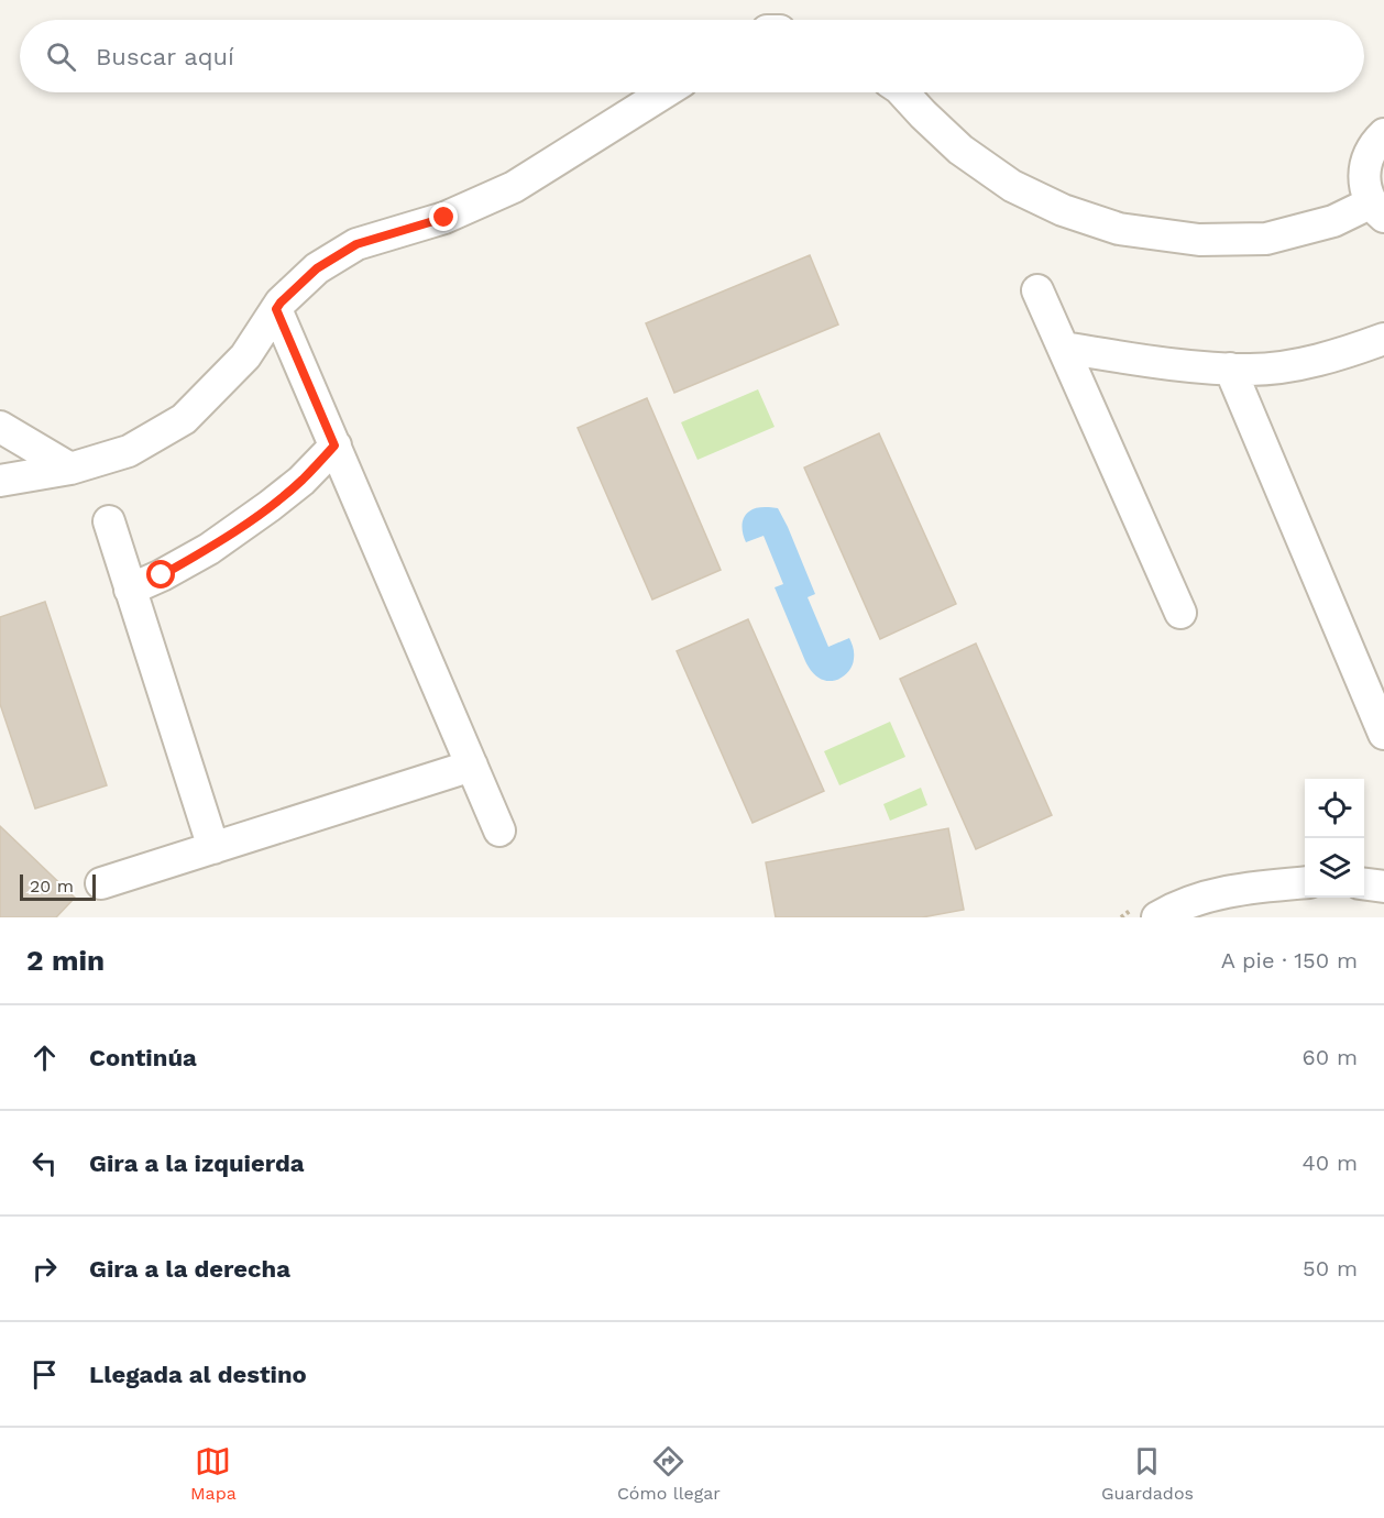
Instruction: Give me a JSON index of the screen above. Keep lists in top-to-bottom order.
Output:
{
  "scale_bar": "20 m",
  "page": {
    "search": "Buscar aquí",
    "scale": "20 m",
    "heading": ["2 min", "A pie · 150 m"],
    "list": [
      ["Continúa", "60 m"],
      ["Gira a la izquierda", "40 m"],
      ["Gira a la derecha", "50 m"],
      "Llegada al destino"
    ],
    "nav": ["Mapa", "Cómo llegar", "Guardados"]
  }
}
